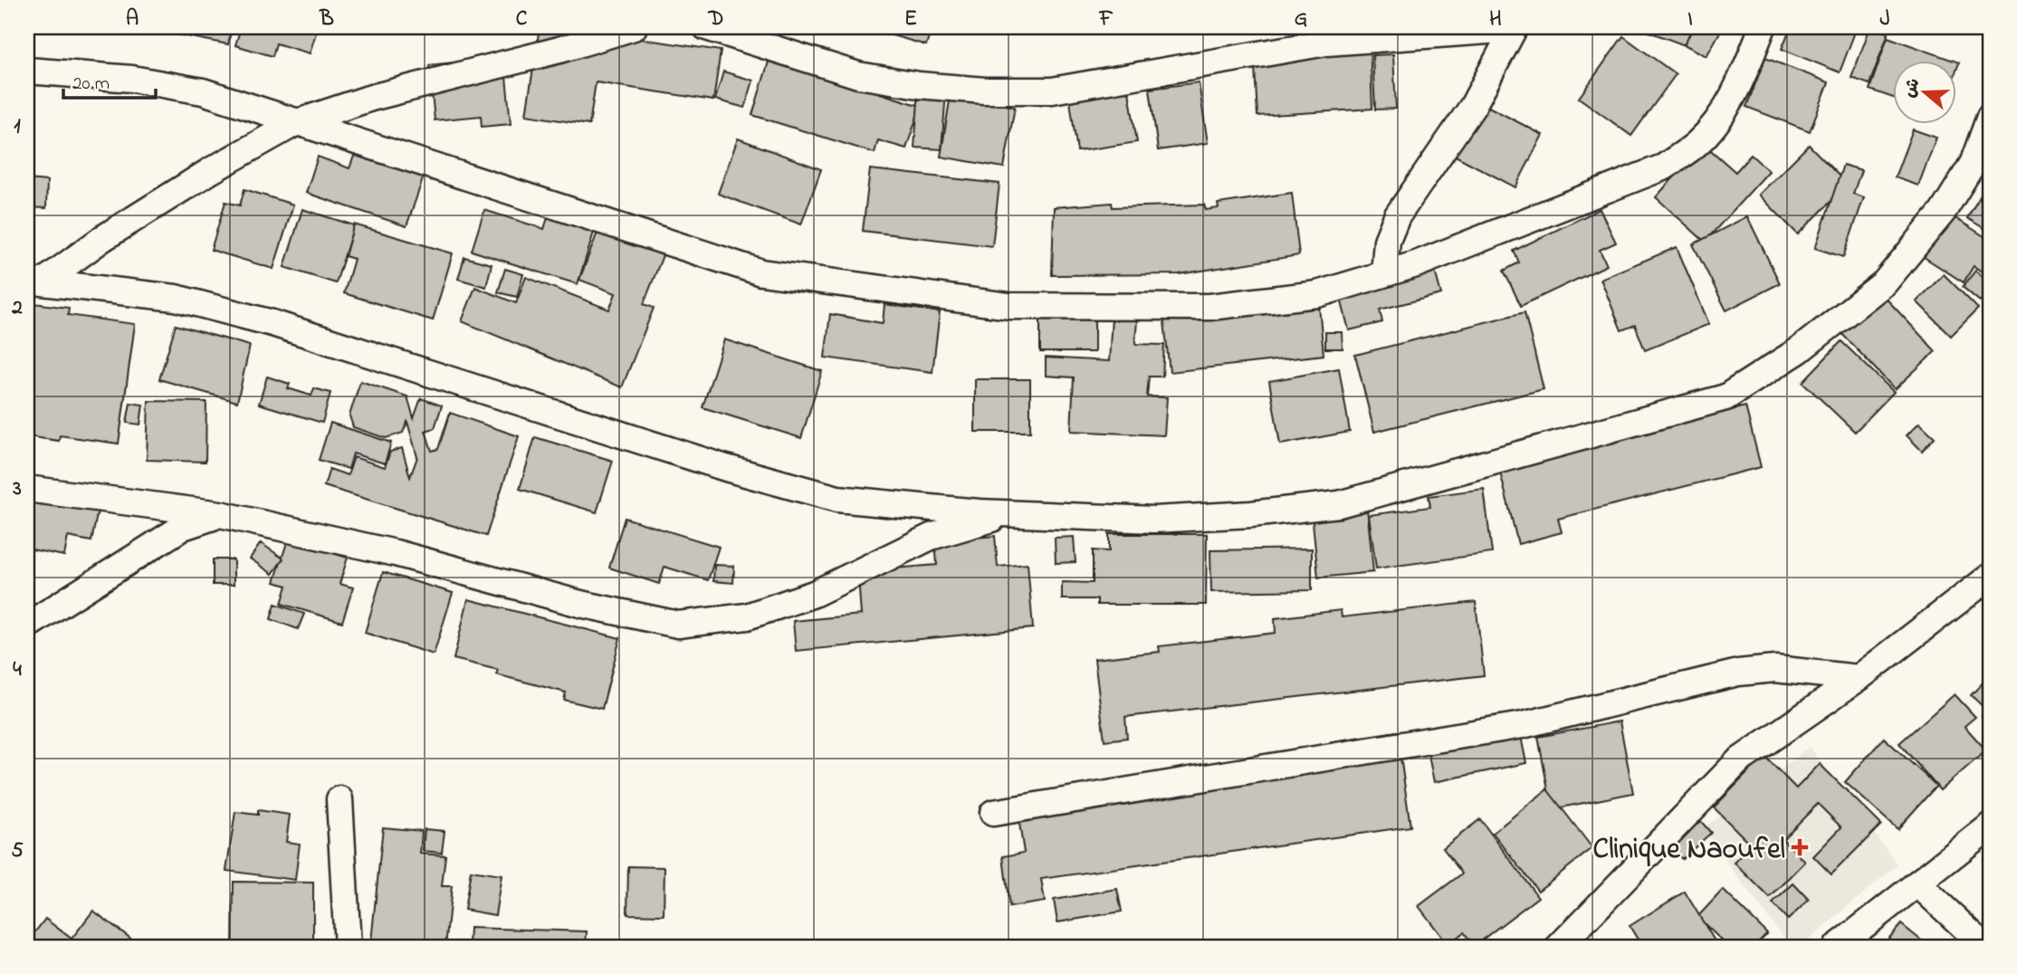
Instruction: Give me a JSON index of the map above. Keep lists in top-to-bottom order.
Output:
{
  "places": {
    "health": ["Clinique Naoufel"]
  },
  "scale_bar": "20 m",
  "north": "left",
  "grid": {
    "columns": [
      "A",
      "B",
      "C",
      "D",
      "E",
      "F",
      "G",
      "H",
      "I",
      "J"
    ],
    "rows": [
      "1",
      "2",
      "3",
      "4",
      "5"
    ]
  }
}
